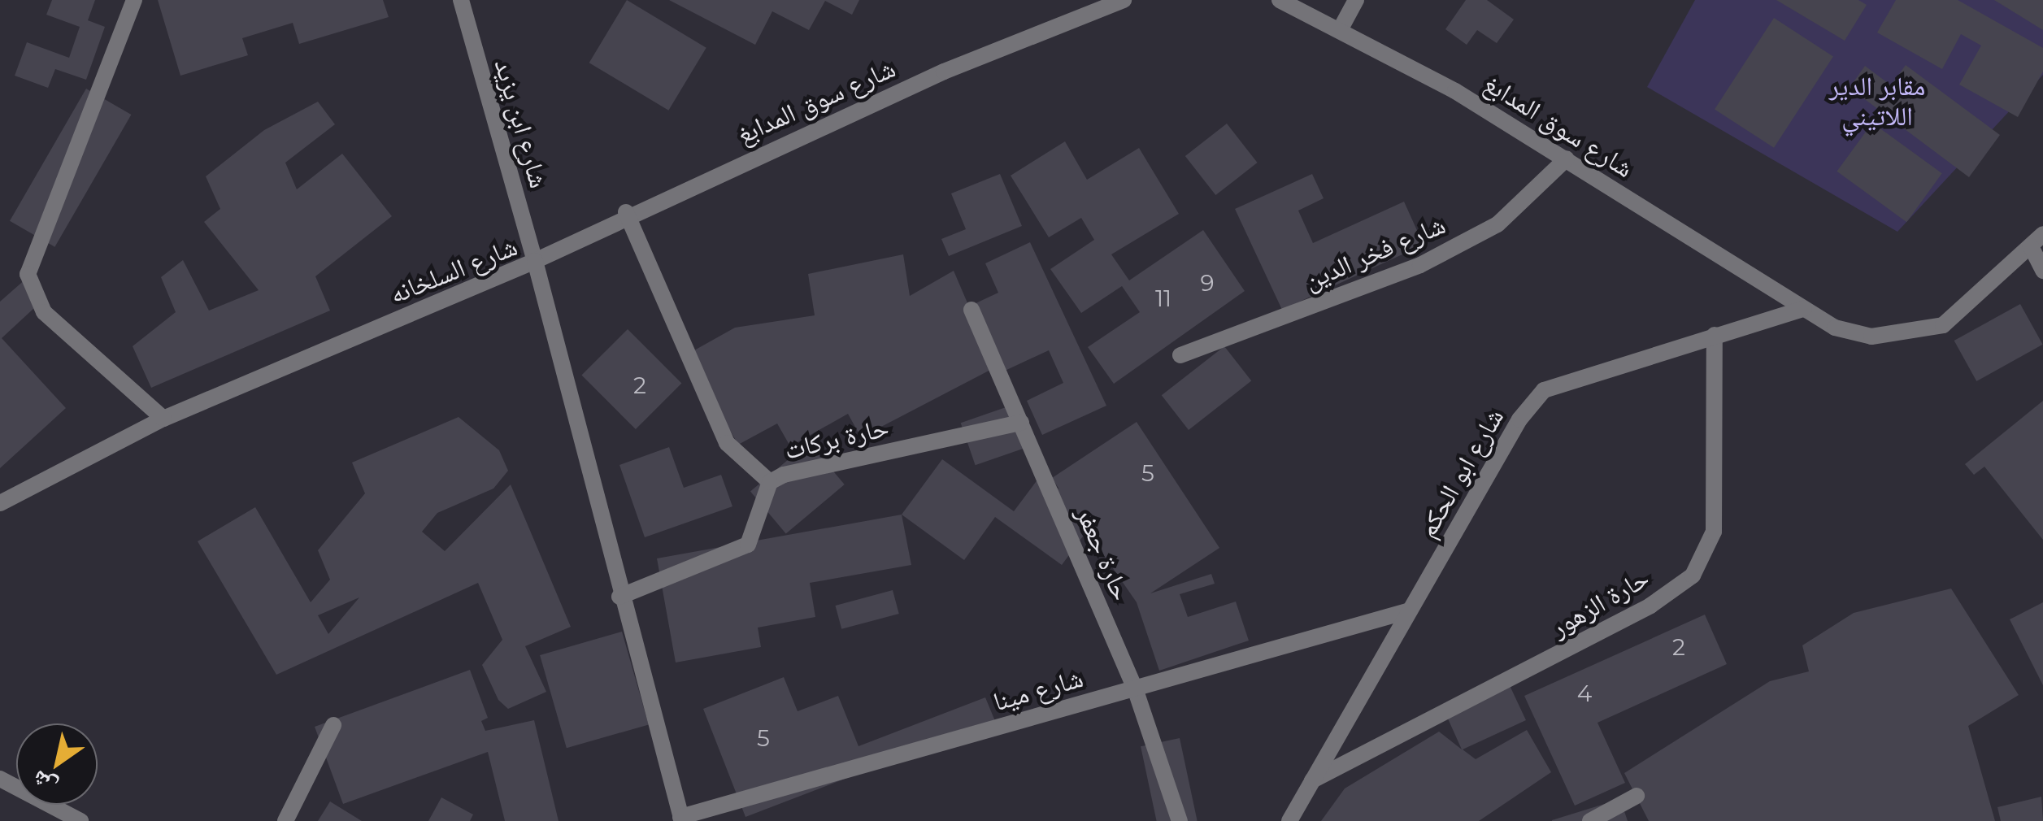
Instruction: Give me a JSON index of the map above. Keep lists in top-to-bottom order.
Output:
{
  "streets": {
    "street": [
      "شارع سوق المدابغ",
      "شارع ابن يزيد",
      "شارع فخر الدين",
      "شارع السلخانه",
      "حارة بركات",
      "شارع ابو الحكم",
      "حارة جعفر",
      "حارة الزهور",
      "شارع مينا"
    ]
  },
  "crossings": [
    ["شارع سوق المدابغ", "شارع ابن يزيد"],
    ["شارع سوق المدابغ", "شارع فخر الدين"],
    ["شارع سوق المدابغ", "شارع السلخانه"],
    ["شارع سوق المدابغ", "شارع ابو الحكم"],
    ["شارع ابن يزيد", "شارع السلخانه"],
    ["شارع السلخانه", "حارة بركات"],
    ["شارع السلخانه", "شارع مينا"],
    ["حارة بركات", "حارة جعفر"],
    ["شارع ابو الحكم", "حارة الزهور"],
    ["شارع ابو الحكم", "شارع مينا"],
    ["حارة جعفر", "شارع مينا"]
  ],
  "parks": ["مقابر الدير اللاتيني"],
  "house_numbers": [
    "9",
    "11",
    "2",
    "5",
    "2",
    "4",
    "5"
  ],
  "north": "bottom left"
}
